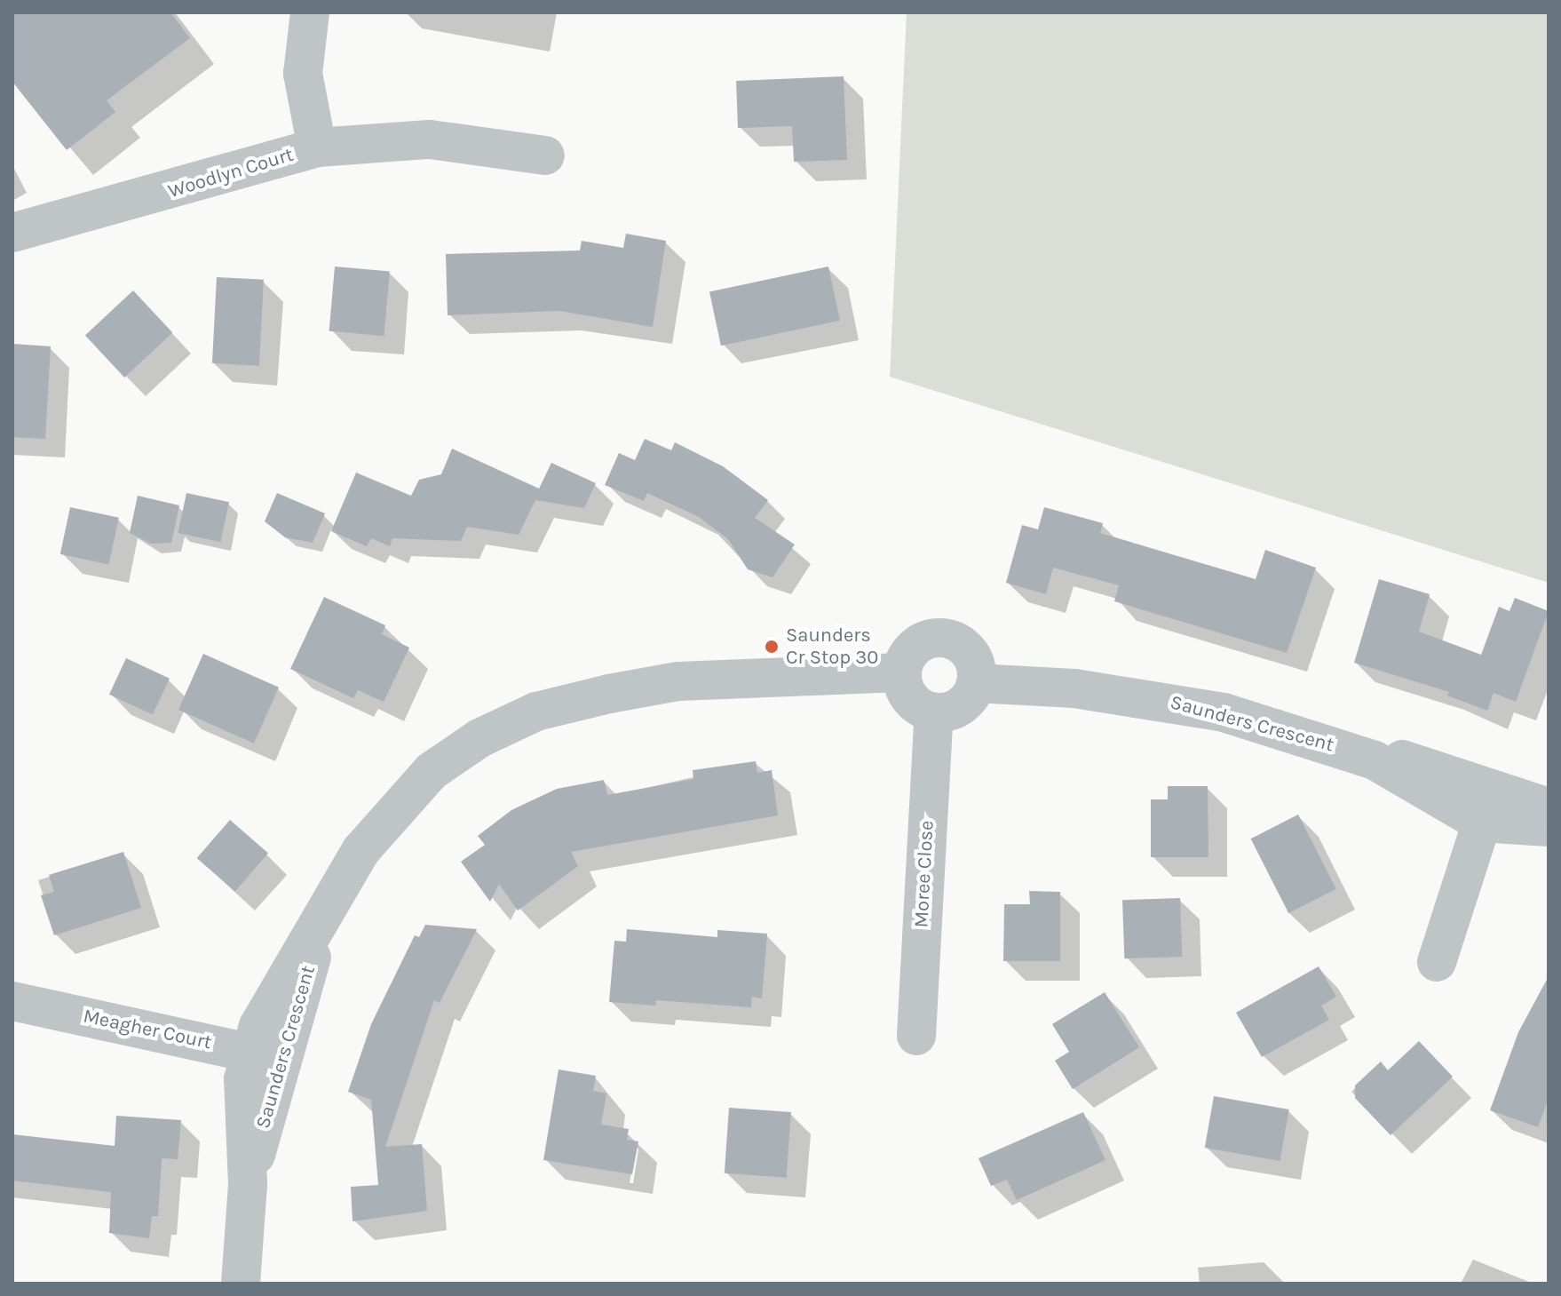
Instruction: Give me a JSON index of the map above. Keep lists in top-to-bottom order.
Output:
{
  "streets": {
    "street": [
      "Woodlyn Court",
      "Saunders Crescent",
      "Moree Close",
      "Meagher Court"
    ]
  },
  "crossings": [
    ["Saunders Crescent", "Moree Close"],
    ["Saunders Crescent", "Meagher Court"]
  ],
  "places": ["Saunders Cr Stop 30"]
}
